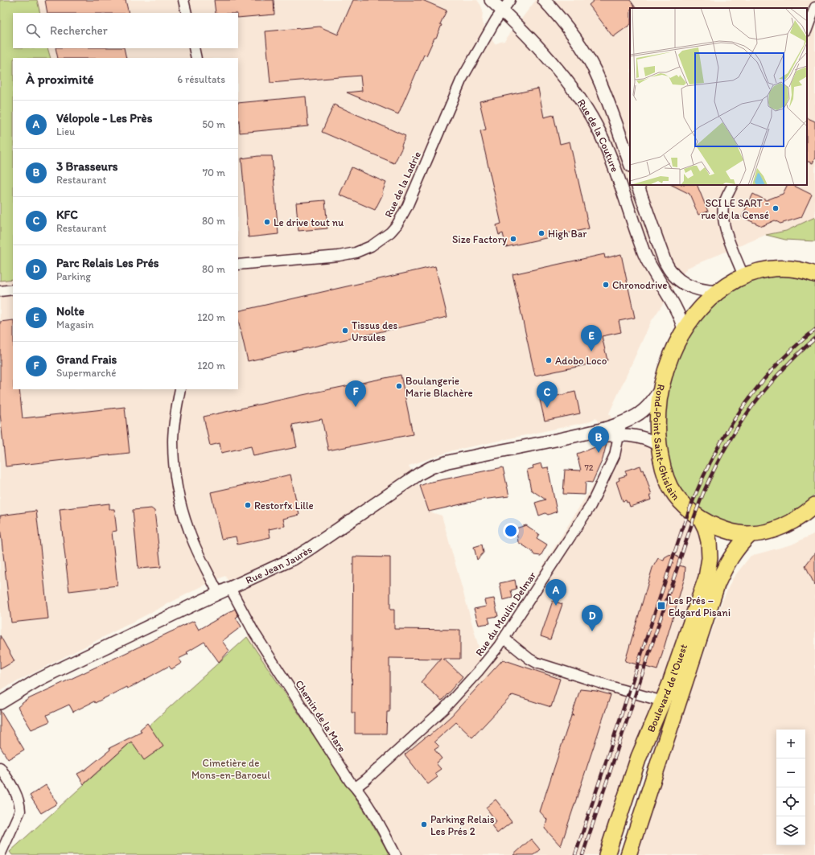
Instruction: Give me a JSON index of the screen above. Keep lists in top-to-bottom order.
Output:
{
  "streets": {
    "main road": ["Rond-Point Saint-Ghislain", "Boulevard de l'Ouest"],
    "street": [
      "Rue de la Couture",
      "Rue de la Ladrie",
      "Rue Jean Jaurès",
      "Rue du Moulin Delmar",
      "Chemin de la Mare"
    ]
  },
  "crossings": [
    ["Rue de la Couture", "Rue de la Ladrie"],
    ["Rue de la Couture", "Rond-Point Saint-Ghislain"],
    ["Rond-Point Saint-Ghislain", "Rue Jean Jaurès"],
    ["Rond-Point Saint-Ghislain", "Boulevard de l'Ouest"],
    ["Rue Jean Jaurès", "Rue du Moulin Delmar"],
    ["Rue Jean Jaurès", "Chemin de la Mare"],
    ["Rue du Moulin Delmar", "Chemin de la Mare"]
  ],
  "parks": ["Cimetière de Mons-en-Baroeul"],
  "places": {
    "other": [
      "SCI LE SART - rue de la Censé",
      "Le drive tout nu",
      "High Bar",
      "Size Factory",
      "Chronodrive",
      "Tissus des Ursules",
      "Adobo Loco",
      "Boulangerie Marie Blachère",
      "Restorfx Lille",
      "Parking Relais Les Prés 2"
    ],
    "transit": ["Les Prés – Edgard Pisani"]
  },
  "house_numbers": ["72"],
  "page": {
    "search": "Rechercher",
    "heading": ["À proximité", "6 résultats"],
    "list": [
      {
        "mark": "A",
        "name": "Vélopole - Les Près",
        "note": "Lieu",
        "value": "50 m"
      },
      {
        "mark": "B",
        "name": "3 Brasseurs",
        "note": "Restaurant",
        "value": "70 m"
      },
      {
        "mark": "C",
        "name": "KFC",
        "note": "Restaurant",
        "value": "80 m"
      },
      {
        "mark": "D",
        "name": "Parc Relais Les Prés",
        "note": "Parking",
        "value": "80 m"
      },
      {
        "mark": "E",
        "name": "Nolte",
        "note": "Magasin",
        "value": "120 m"
      },
      {
        "mark": "F",
        "name": "Grand Frais",
        "note": "Supermarché",
        "value": "120 m"
      }
    ],
    "pins": [
      "E",
      "F",
      "C",
      "B",
      "A",
      "D"
    ],
    "map_buttons": ["+", "−"]
  }
}
